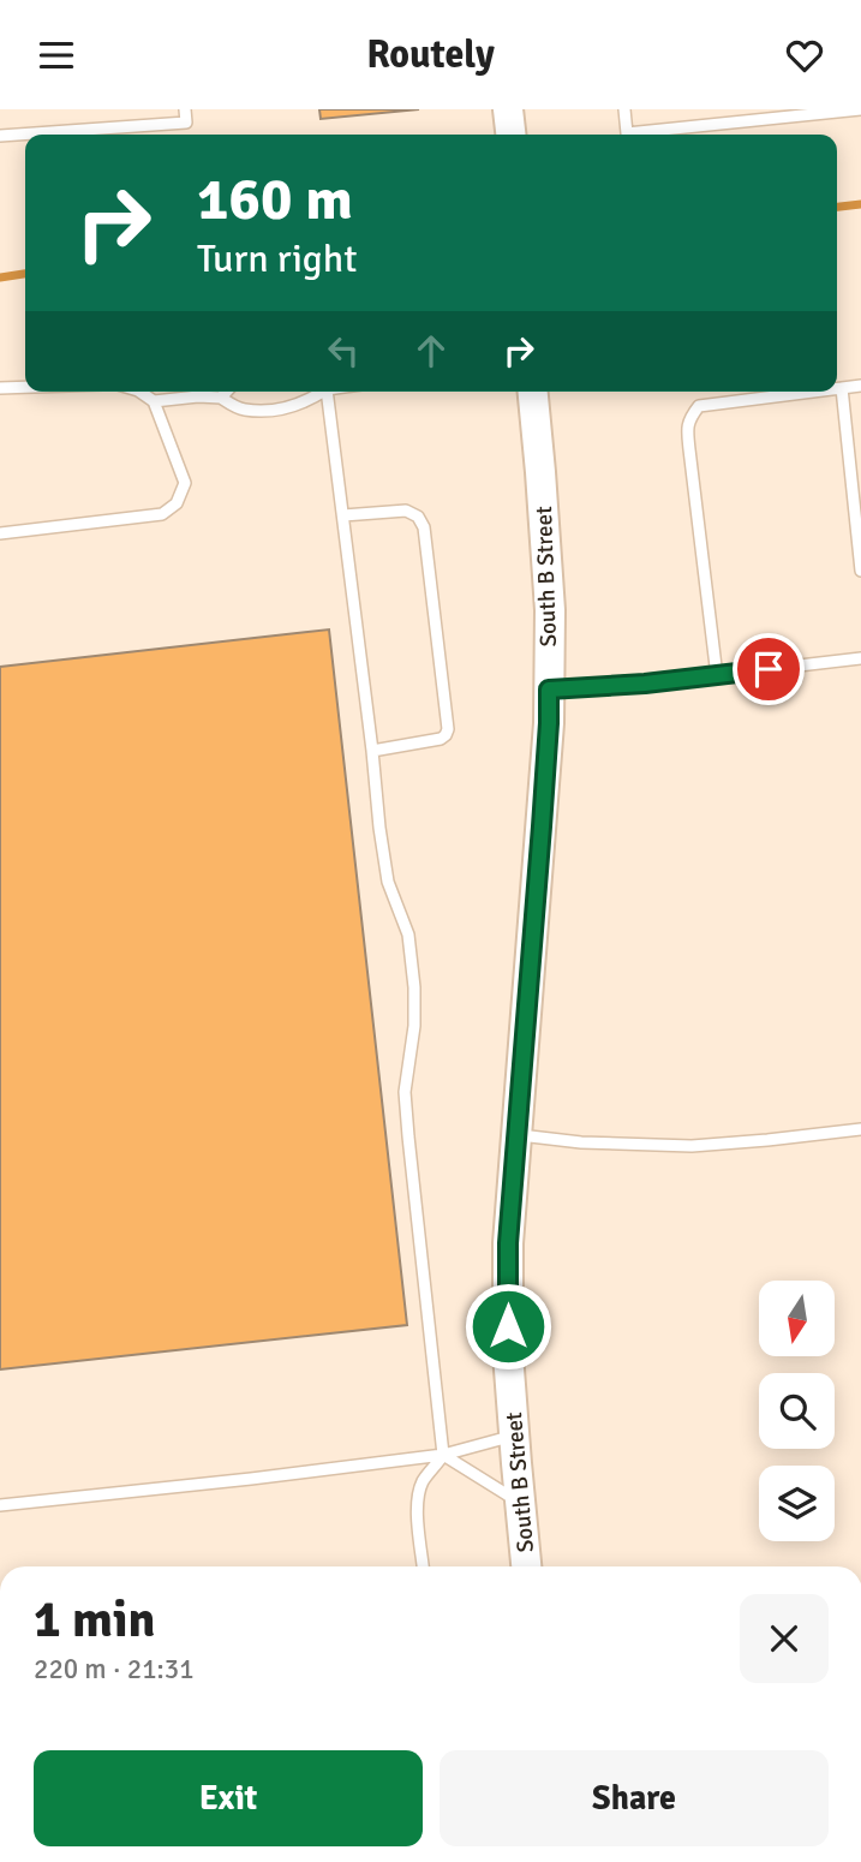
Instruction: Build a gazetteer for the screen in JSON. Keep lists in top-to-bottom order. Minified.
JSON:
{"streets":{"street":["South B Street"]},"north":"bottom","page":{"header":"Routely","turn":["160 m","Turn right"],"heading":["1 min","220 m · 21:31"],"buttons":["Exit","Share"]}}
